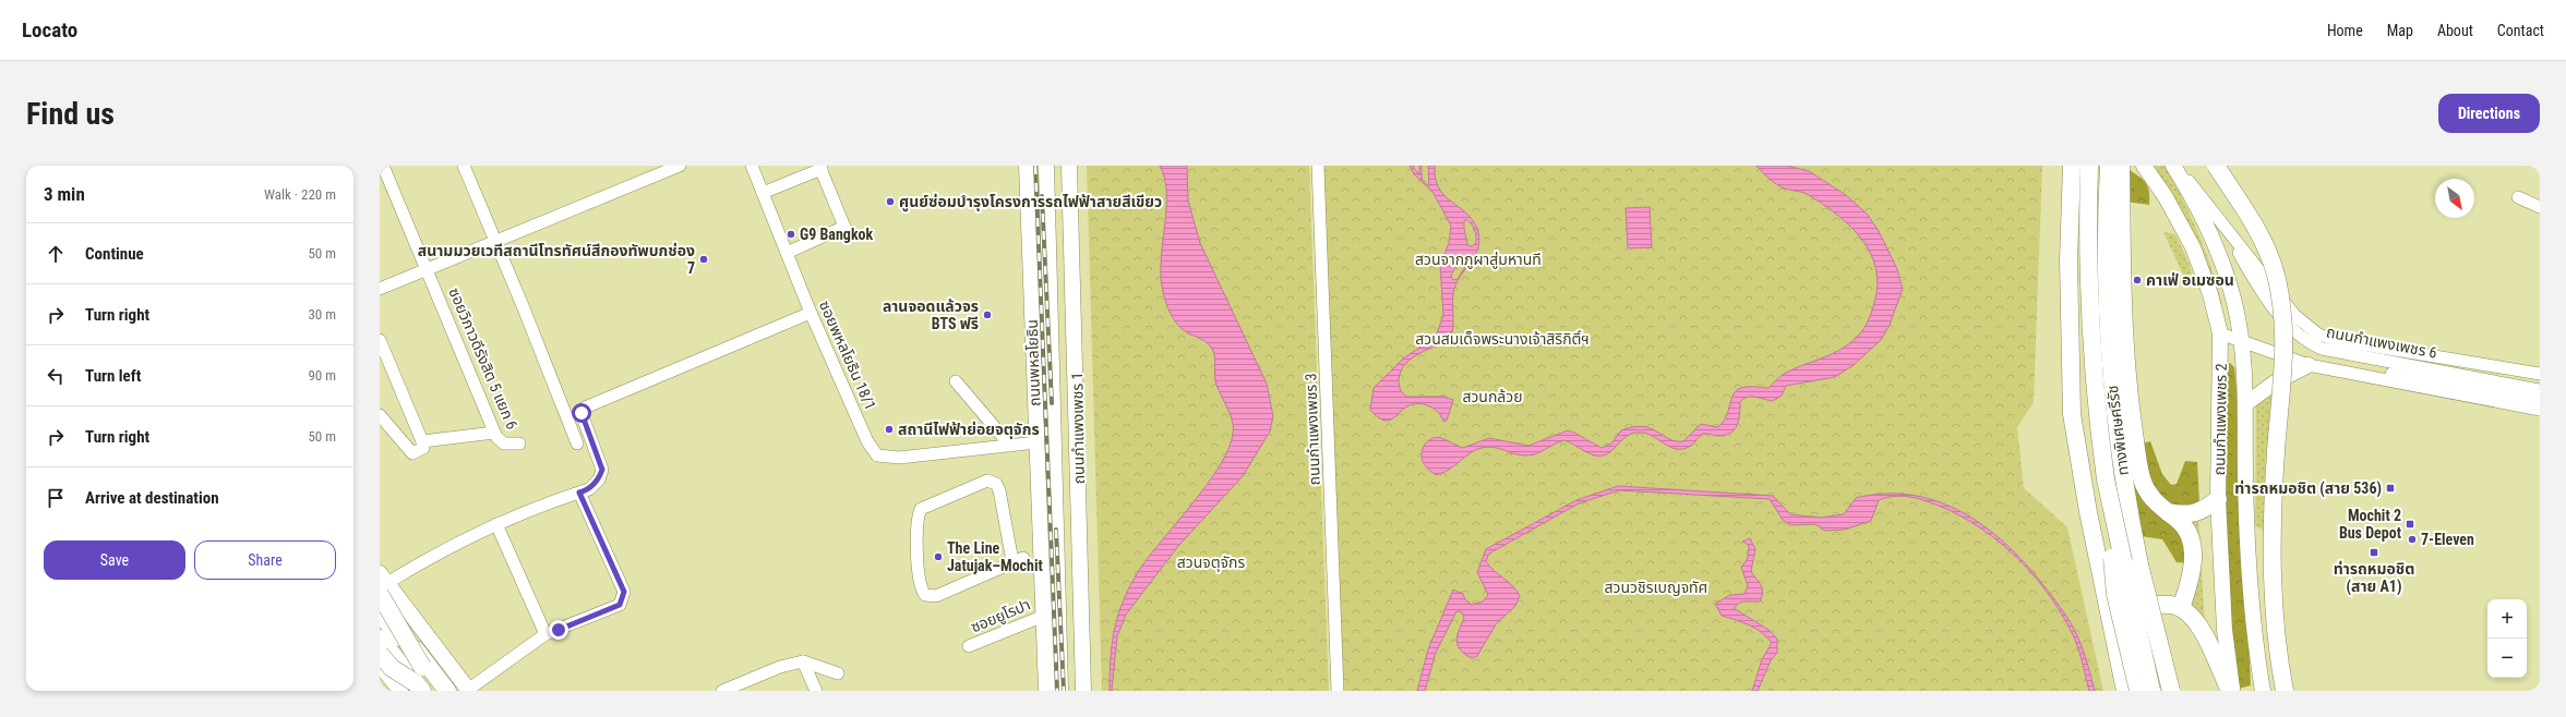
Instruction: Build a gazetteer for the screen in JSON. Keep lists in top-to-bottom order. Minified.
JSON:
{"streets":{"highway":["ทางพิเศษศรีรัช"],"main road":["ถนนพหลโยธิน","ถนนกำแพงเพชร 2","ถนนกำแพงเพชร 1"],"street":["ถนนกำแพงเพชร 6","ซอยพหลโยธิน 18/1","ซอยวิภาวดีรังสิต 5 แยก 6","ถนนกำแพงเพชร 3","ซอยยูโรปา"]},"crossings":[["ซอยพหลโยธิน 18/1","ถนนพหลโยธิน"],["ถนนพหลโยธิน","ซอยยูโรปา"]],"parks":["สวนจากภูผาสู่มหานที","สวนสมเด็จพระนางเจ้าสิริกิติ์ฯ","สวนกล้วย","สวนจตุจักร","สวนวชิรเบญจทัศ"],"places":{"other":["ศูนย์ซ่อมบำรุงโครงการรถไฟฟ้าสายสีเขียว","G9 Bangkok","สนามมวยเวทีสถานีโทรทัศน์สีกองทัพบกช่อง 7","คาเฟ่ อเมซอน","ลานจอดแล้วจร BTS ฟรี","สถานีไฟฟ้าย่อยจตุจักร","7-Eleven","The Line Jatujak–Mochit"],"transit":["ท่ารถหมอชิต (สาย 536)","Mochit 2 Bus Depot","ท่ารถหมอชิต (สาย A1)"]},"north":"bottom right","page":{"header":"Locato","nav":["Home","Map","About","Contact"],"buttons":["Directions",["Save","Share"]],"title":"Find us","heading":["3 min","Walk · 220 m"],"list":[["Continue","50 m"],["Turn right","30 m"],["Turn left","90 m"],["Turn right","50 m"],"Arrive at destination"],"map_buttons":["+","−"]}}
